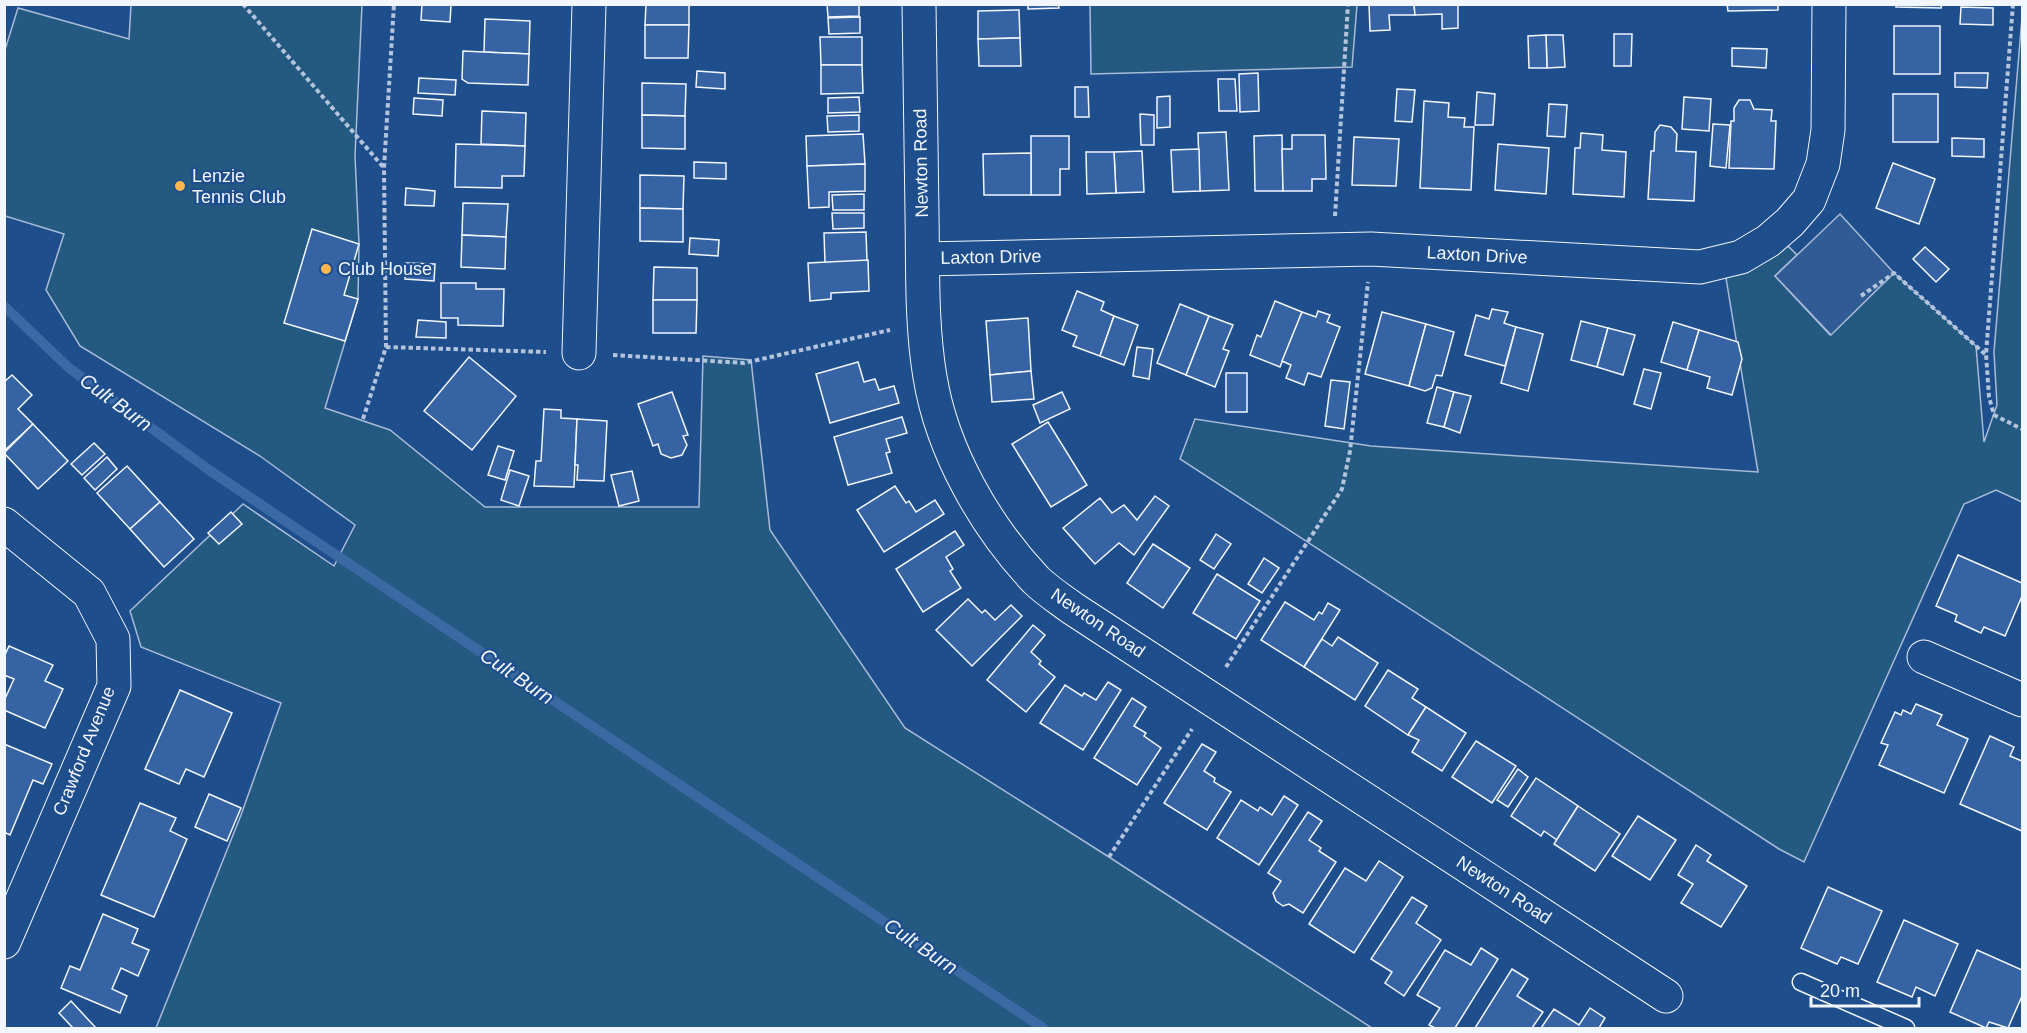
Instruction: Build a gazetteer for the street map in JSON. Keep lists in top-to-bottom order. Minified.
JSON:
{"streets":{"street":["Newton Road","Laxton Drive","Crawford Avenue"]},"crossings":[["Newton Road","Laxton Drive"]],"water":["Cult Burn"],"places":["Lenzie Tennis Club","Club House"],"scale_bar":"20 m"}
